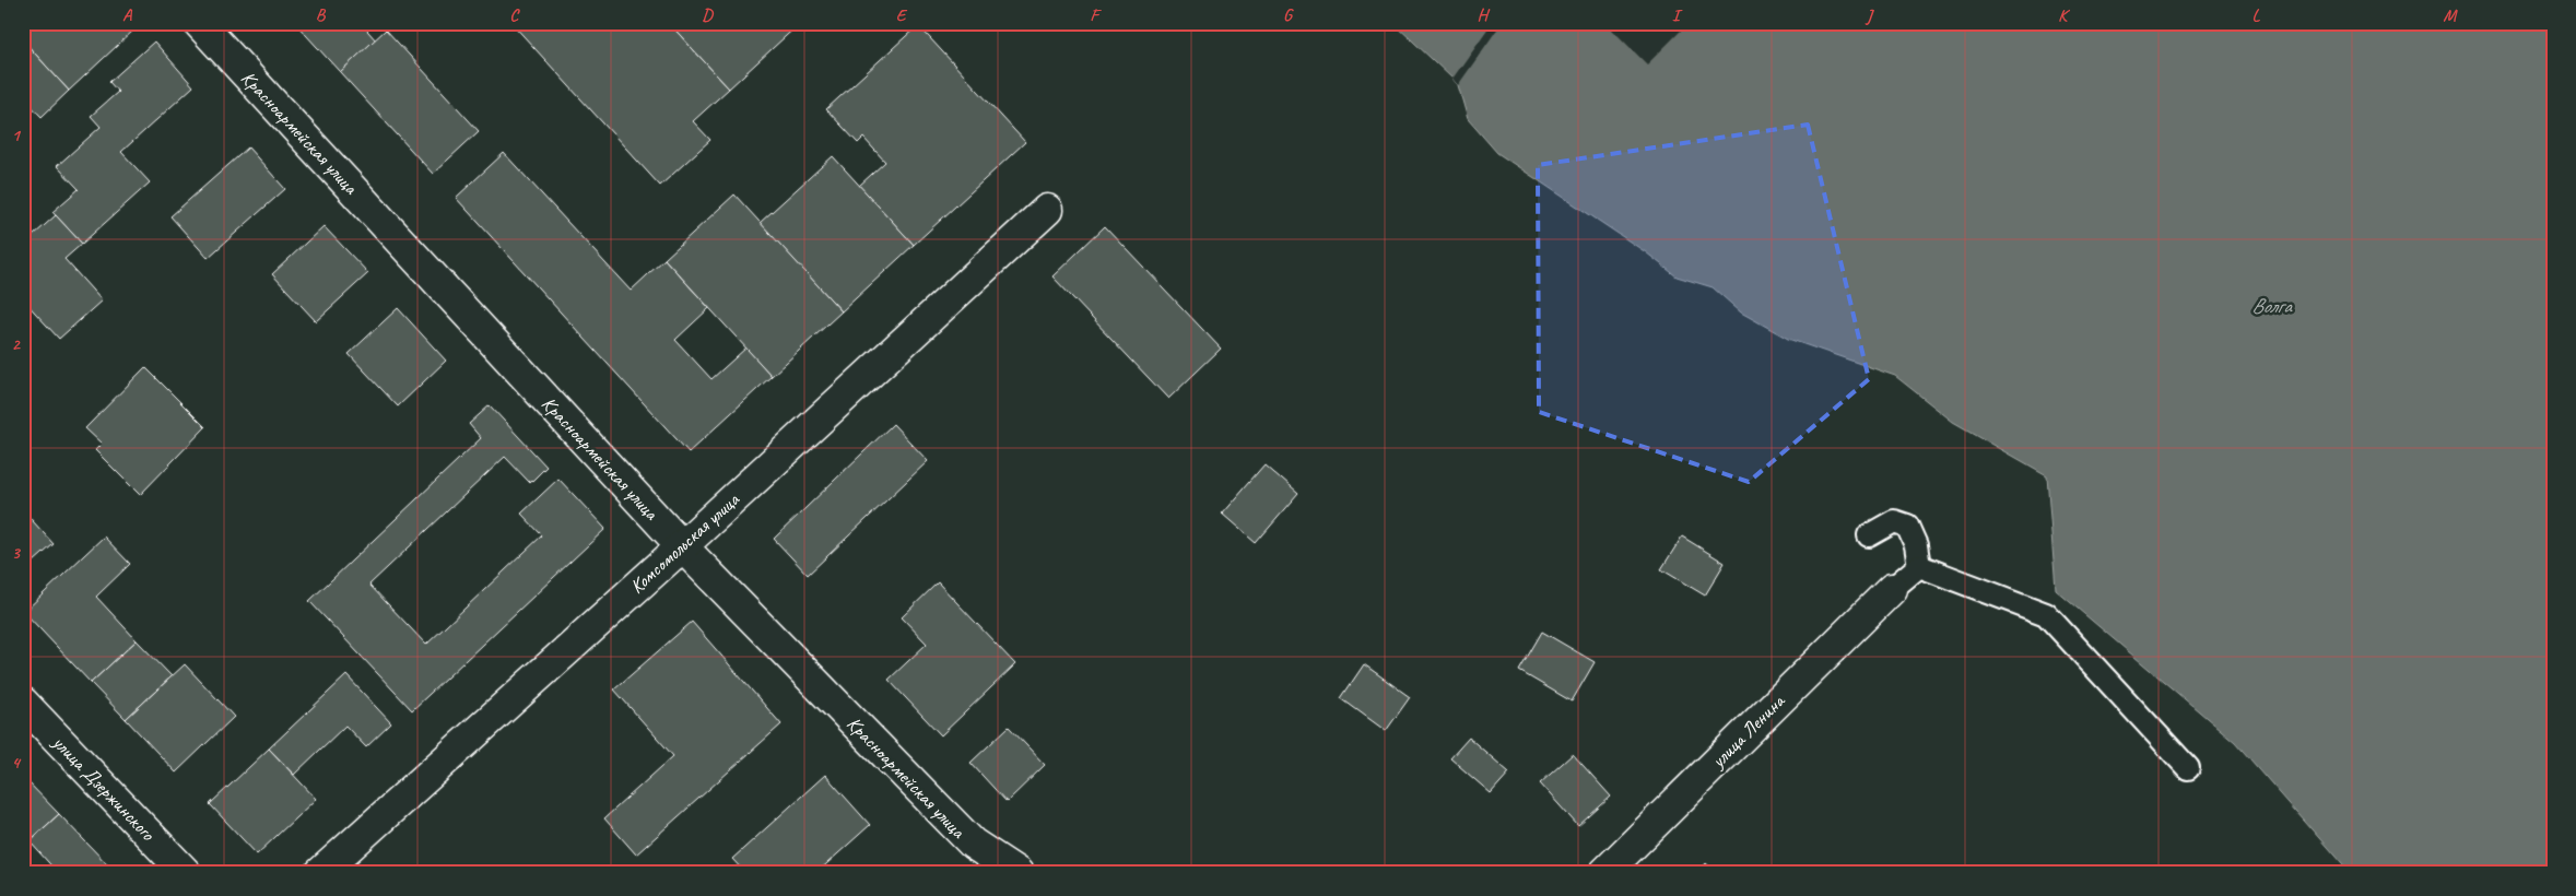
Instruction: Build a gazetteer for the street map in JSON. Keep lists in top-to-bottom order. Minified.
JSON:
{"streets":{"street":["Красноармейская улица","Комсомольская улица","улица Ленина","улица Дзержинского"]},"crossings":[["Красноармейская улица","Комсомольская улица"]],"water":["Волга"],"grid":{"columns":["A","B","C","D","E","F","G","H","I","J","K","L","M"],"rows":["1","2","3","4"]}}
